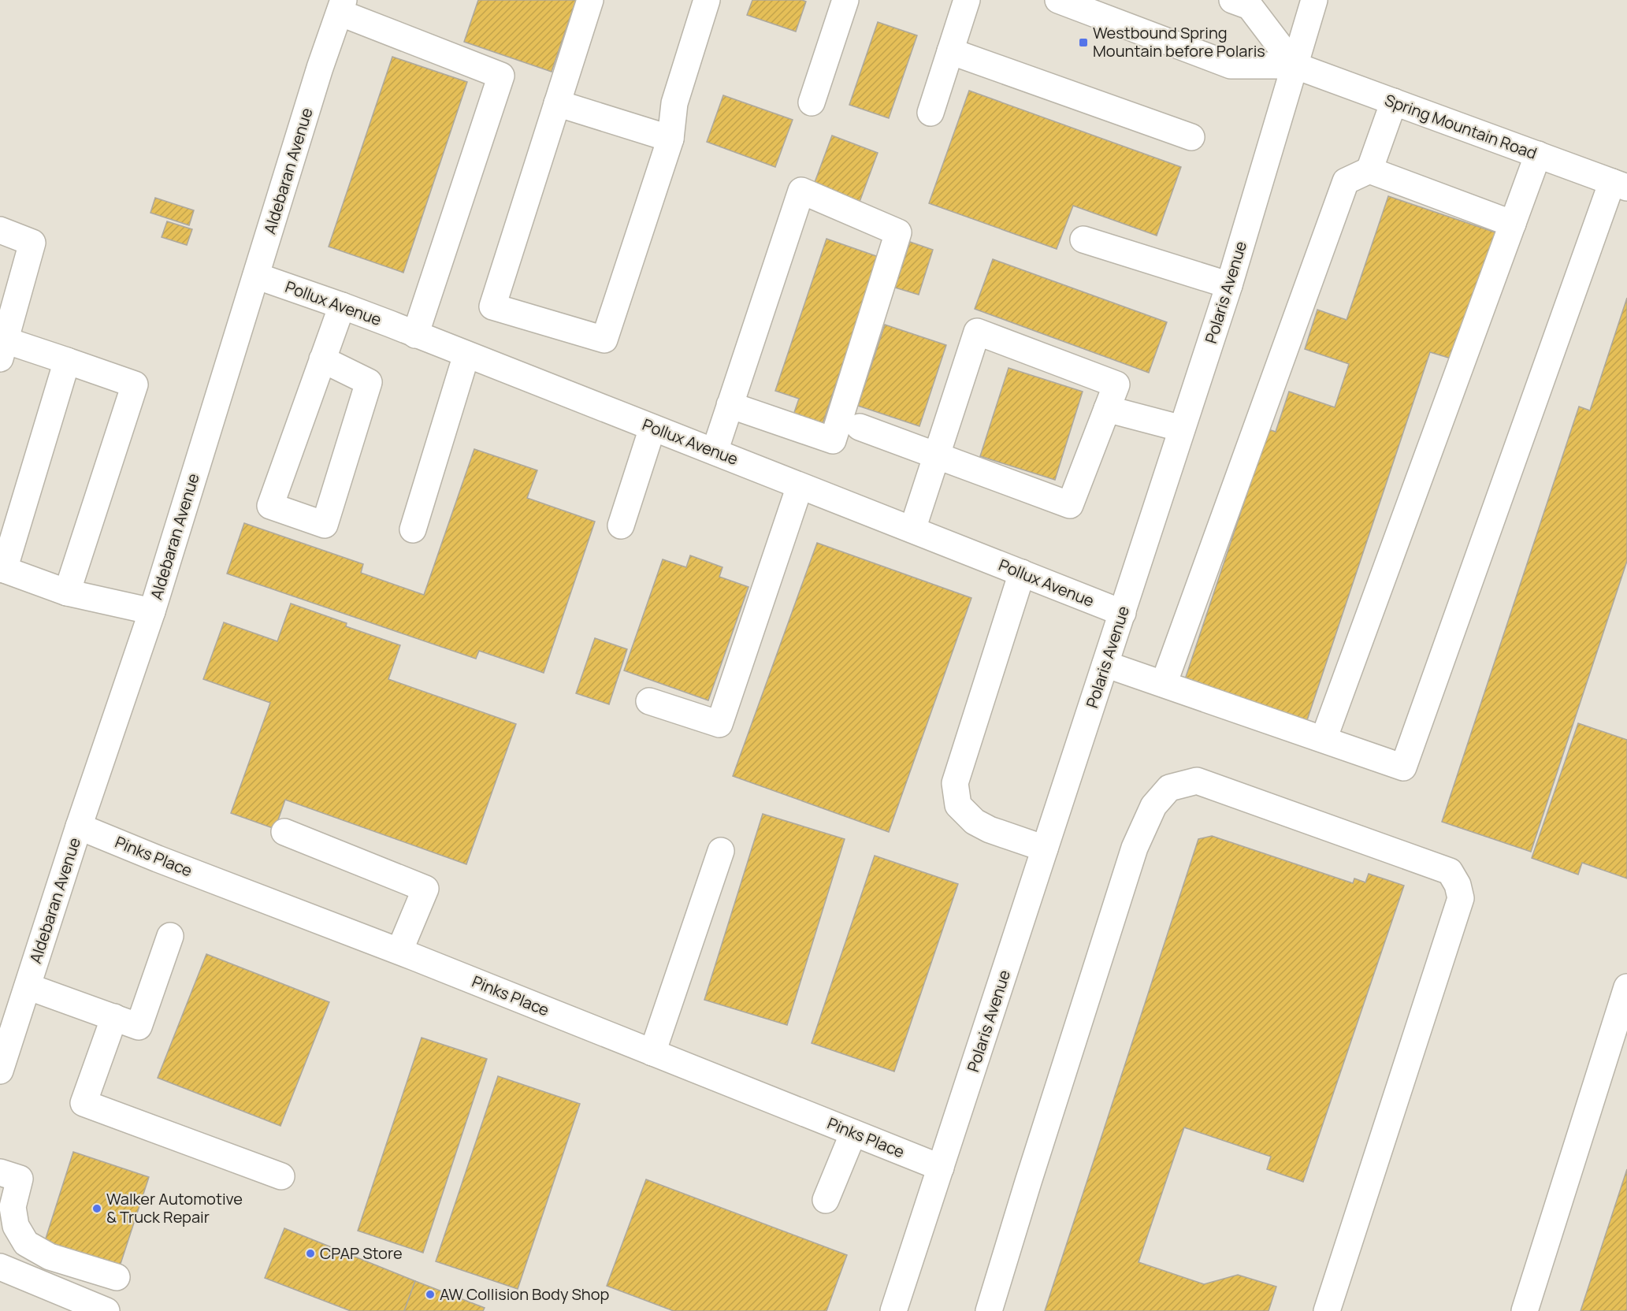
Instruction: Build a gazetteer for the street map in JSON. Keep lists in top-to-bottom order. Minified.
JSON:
{"streets":{"street":["Spring Mountain Road","Aldebaran Avenue","Polaris Avenue","Pollux Avenue","Pinks Place"]},"crossings":[["Spring Mountain Road","Polaris Avenue"],["Aldebaran Avenue","Pollux Avenue"],["Aldebaran Avenue","Pinks Place"],["Polaris Avenue","Pollux Avenue"],["Polaris Avenue","Pinks Place"]],"places":{"transit":["Westbound Spring Mountain before Polaris"],"other":["Walker Automotive & Truck Repair","CPAP Store","AW Collision Body Shop"]}}
